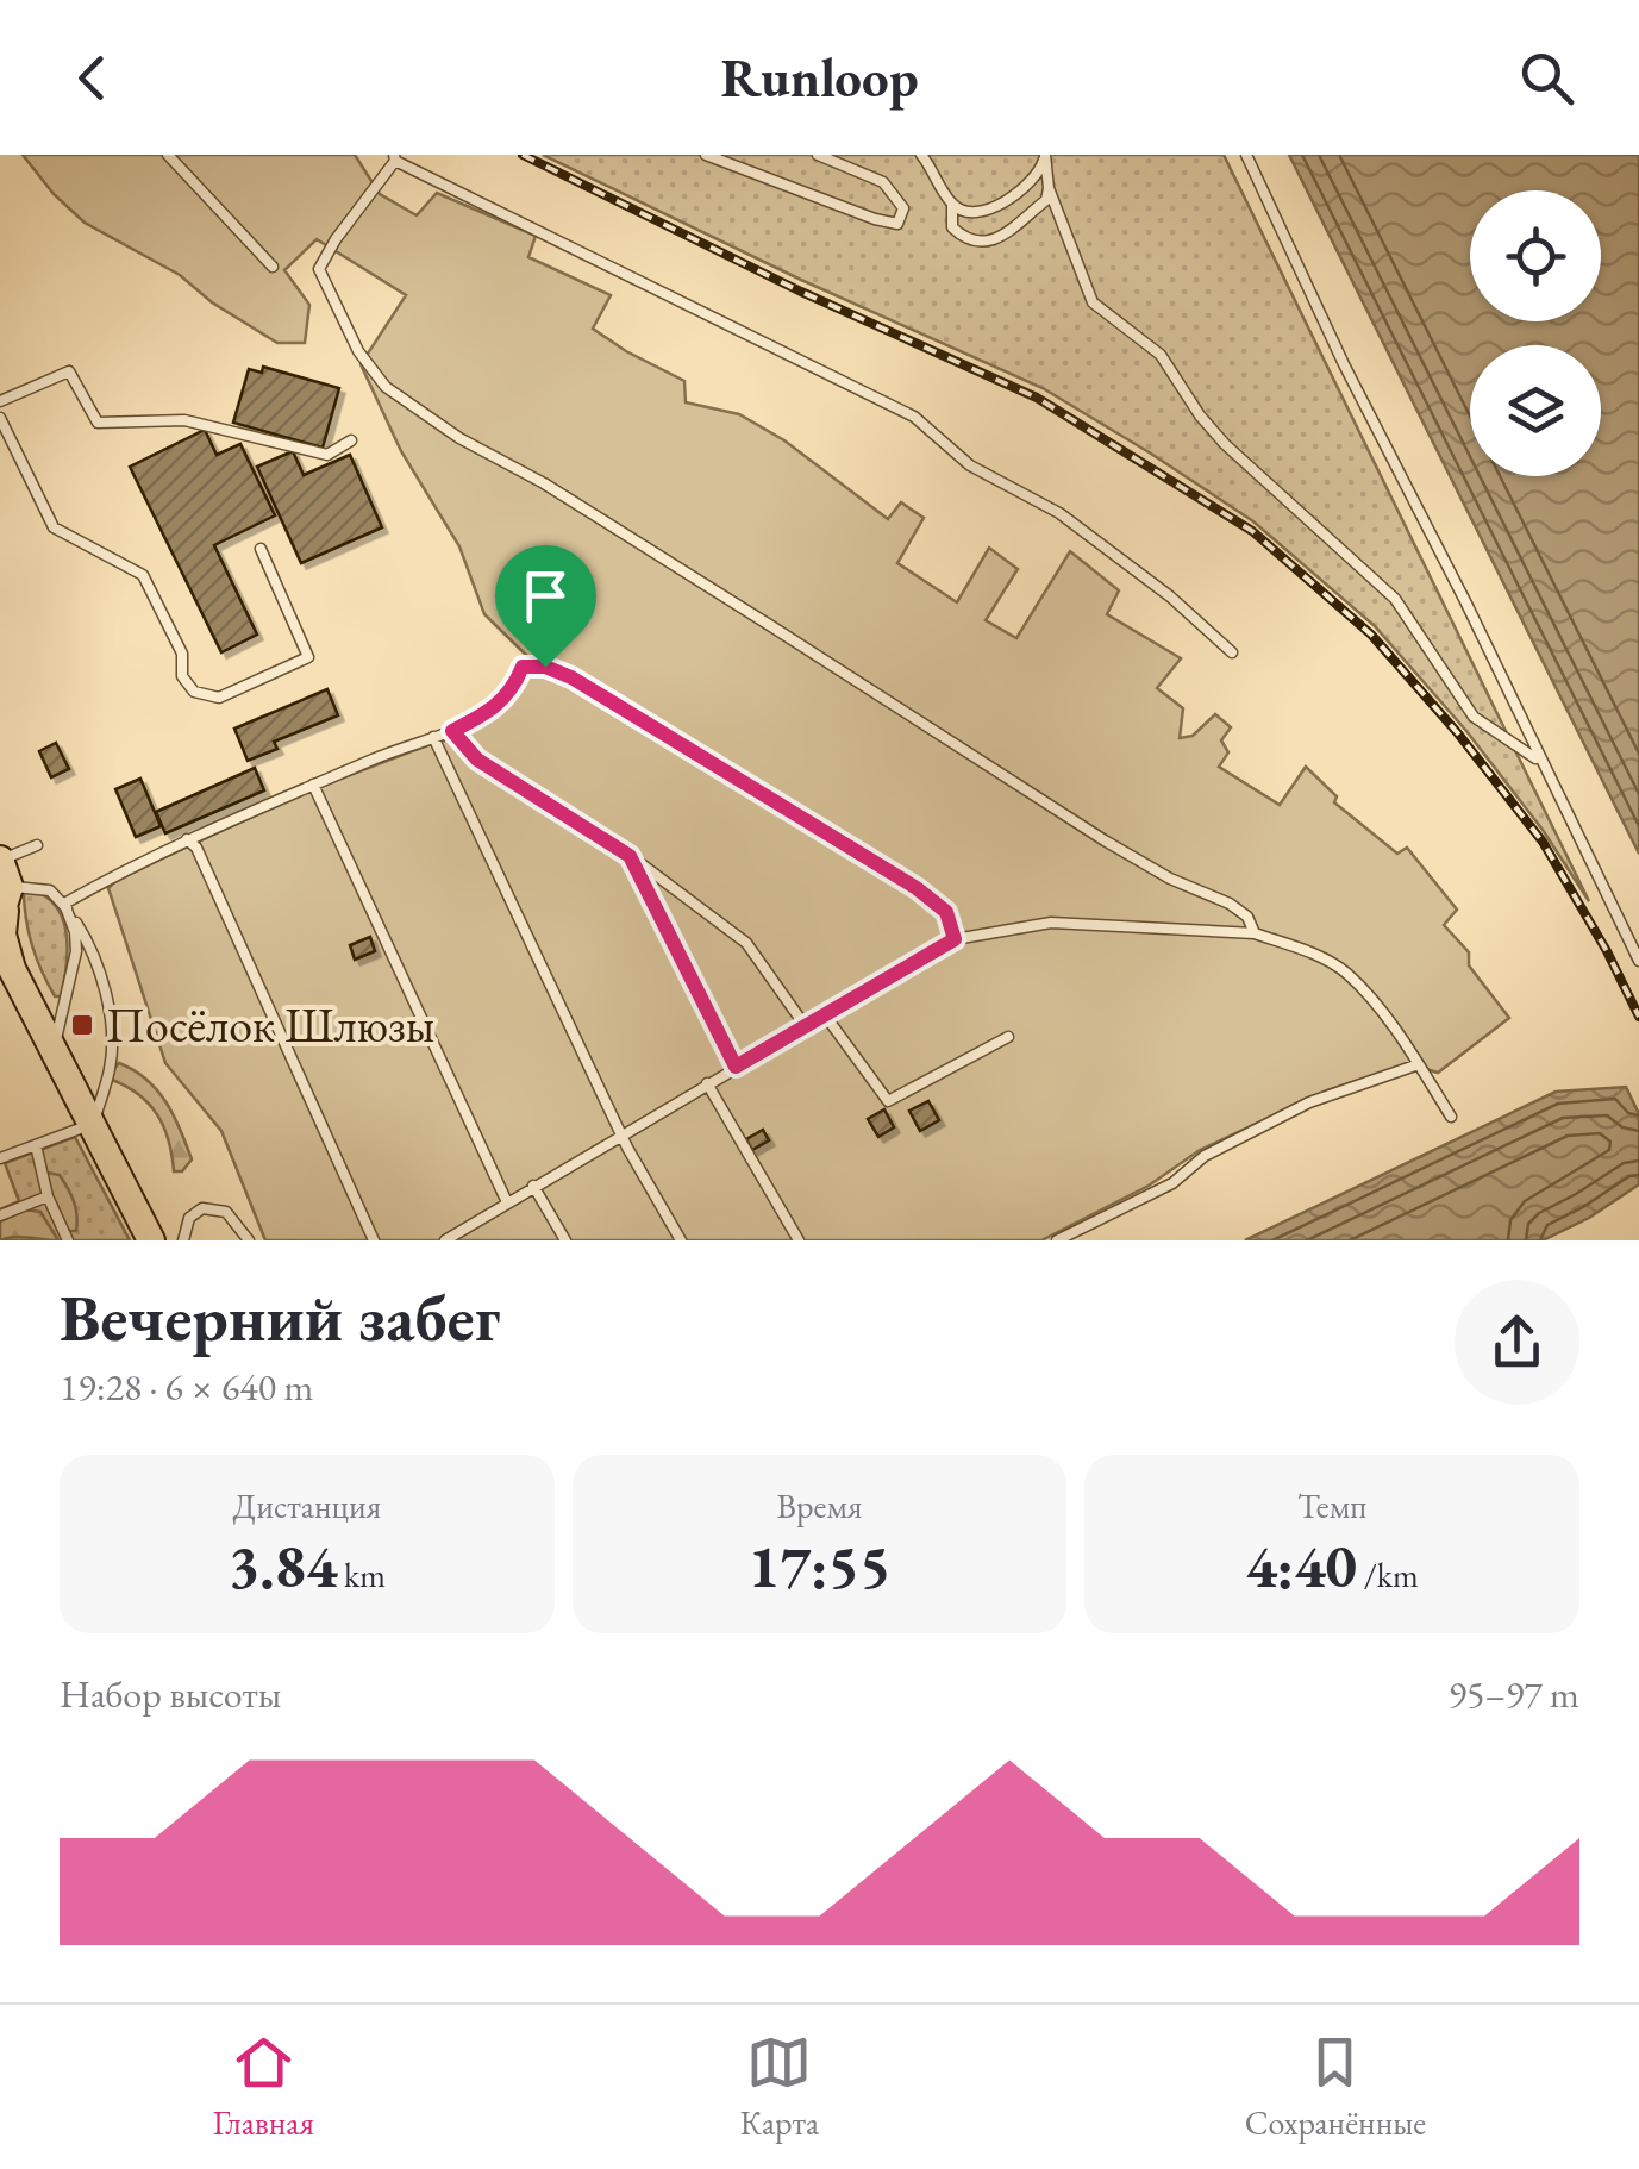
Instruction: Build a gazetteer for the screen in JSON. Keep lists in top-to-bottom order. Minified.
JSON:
{"places":{"transit":["Посёлок Шлюзы"]},"page":{"header":"Runloop","heading":["Вечерний забег","19:28 · 6 × 640 m"],"stats":[["Дистанция","3.84 km"],["Время","17:55"],["Темп","4:40 /km"]],"chart":["Набор высоты","95–97 m"],"tabs":["Главная","Карта","Сохранённые"]}}
